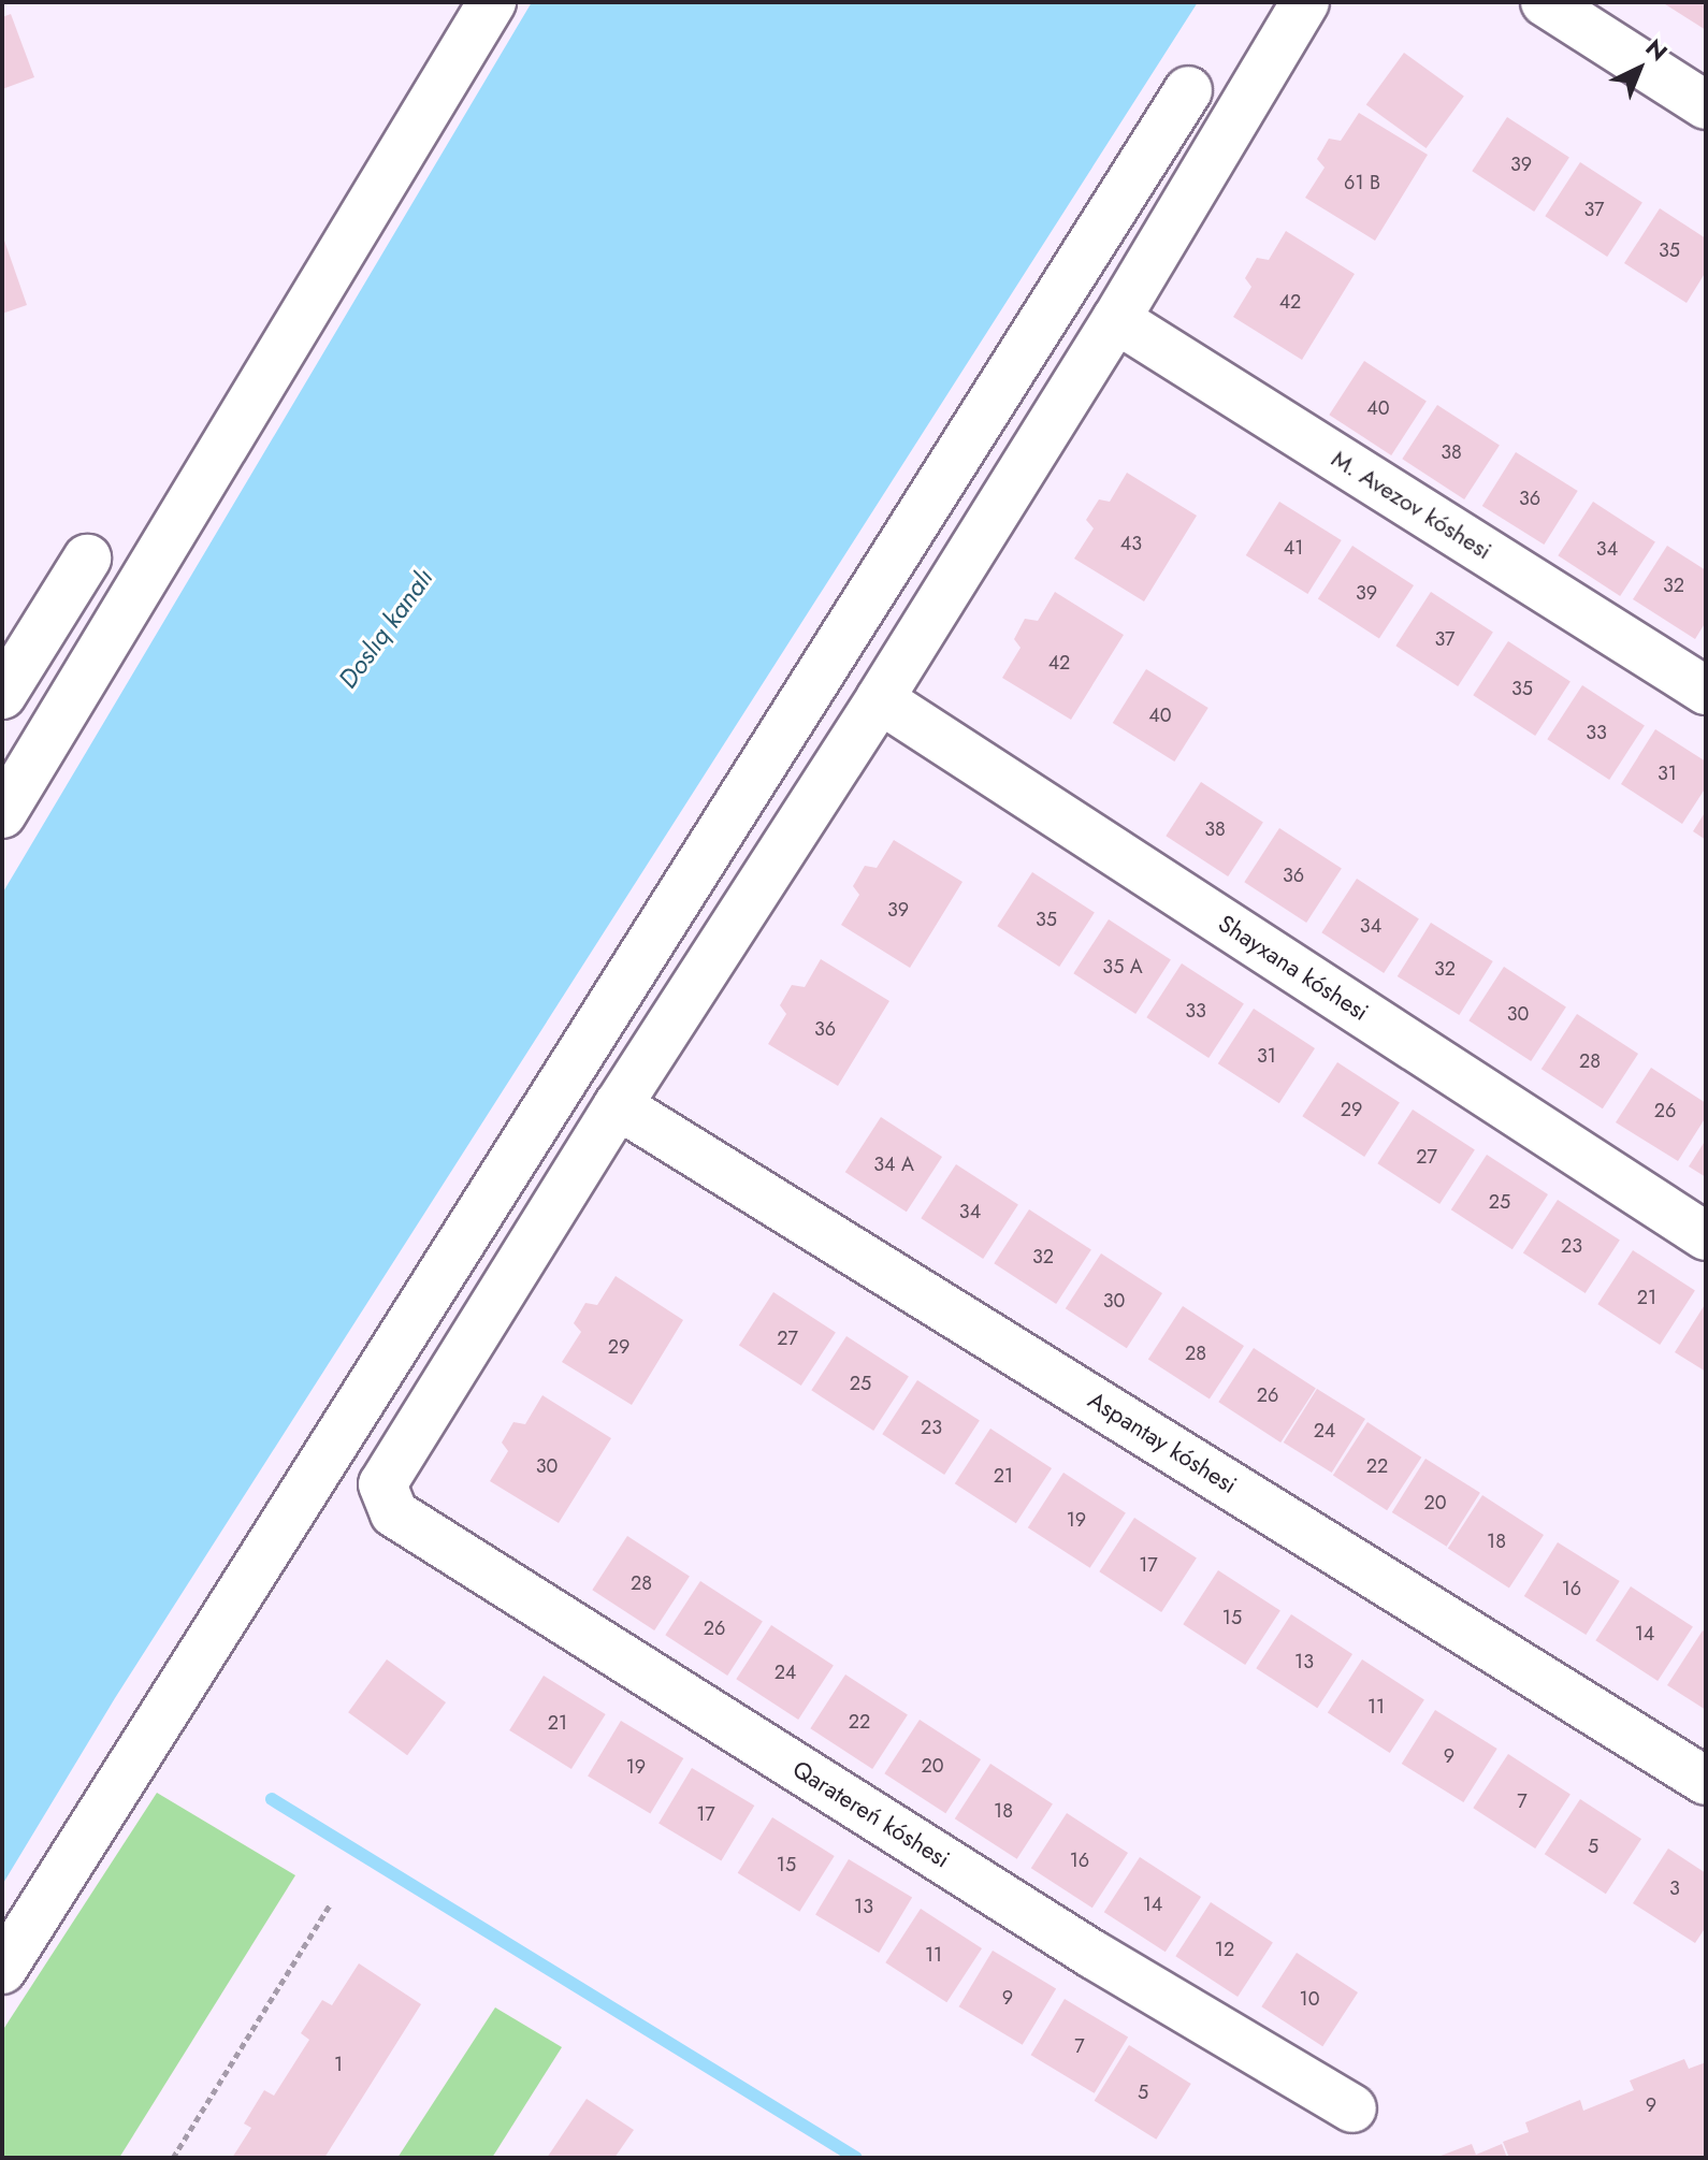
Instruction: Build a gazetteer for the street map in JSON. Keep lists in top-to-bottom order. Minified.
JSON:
{"streets":{"street":["M. Avezov kóshesi","Shayxana kóshesi","Aspantay kóshesi","Qaratereń kóshesi"]},"crossings":[["Aspantay kóshesi","Qaratereń kóshesi"]],"water":["Doslıq kanalı"],"house_numbers":["39","61 В","37","35","42","40","38","36","43","41","34","32","39","37","42","35","40","33","31","38","36","39","35","34","35 А","32","33","30","36","31","28","29","26","27","34 А","25","34","23","32","21","30","27","29","28","25","26","23","24","30","22","21","20","19","18","17","28","16","15","26","14","13","24","11","22","21","9","20","19","7","18","17","5","16","15","3","14","13","12","11","9","10","7","1","5","9"],"north":"top right"}
